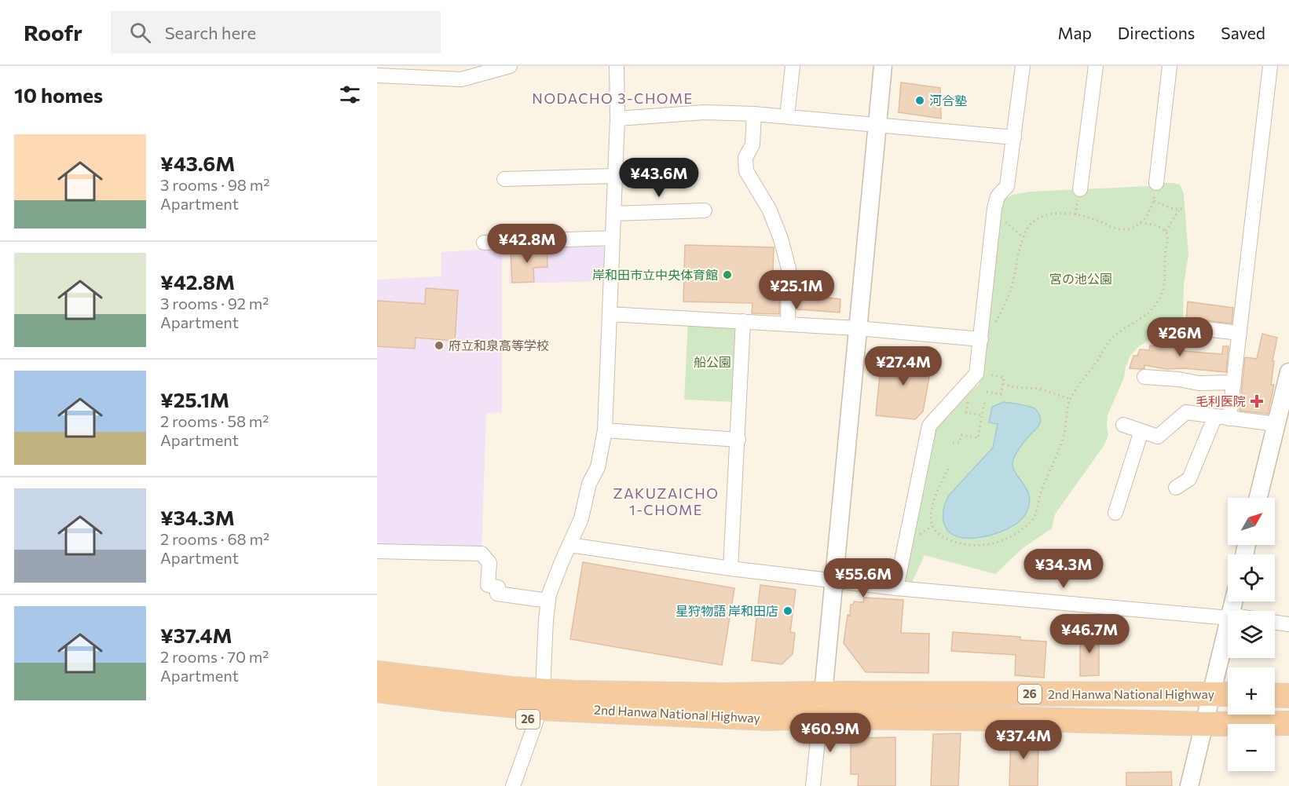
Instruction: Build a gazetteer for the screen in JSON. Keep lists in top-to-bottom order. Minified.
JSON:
{"streets":{"highway":["26","2nd Hanwa National Highway"]},"crossings":[["26","2nd Hanwa National Highway"]],"districts":["NODACHO 3-CHOME","ZAKUZAICHO 1-CHOME"],"parks":["宮の池公園","船公園"],"places":{"other":["河合塾","岸和田市立中央体育館","府立和泉高等学校","星狩物語 岸和田店"],"health":["毛利医院"]},"north":"top right","page":{"header":"Roofr","search":"Search here","nav":["Map","Directions","Saved"],"heading":"10 homes","list":[{"name":"¥43.6M","note":"3 rooms · 98 m² · Apartment"},{"name":"¥42.8M","note":"3 rooms · 92 m² · Apartment"},{"name":"¥25.1M","note":"2 rooms · 58 m² · Apartment"},{"name":"¥34.3M","note":"2 rooms · 68 m² · Apartment"},{"name":"¥37.4M","note":"2 rooms · 70 m² · Apartment"}],"price":["¥43.6M","¥42.8M","¥25.1M","¥26M","¥27.4M","¥34.3M","¥55.6M","¥46.7M","¥60.9M","¥37.4M"],"map_buttons":["+","−"]}}
